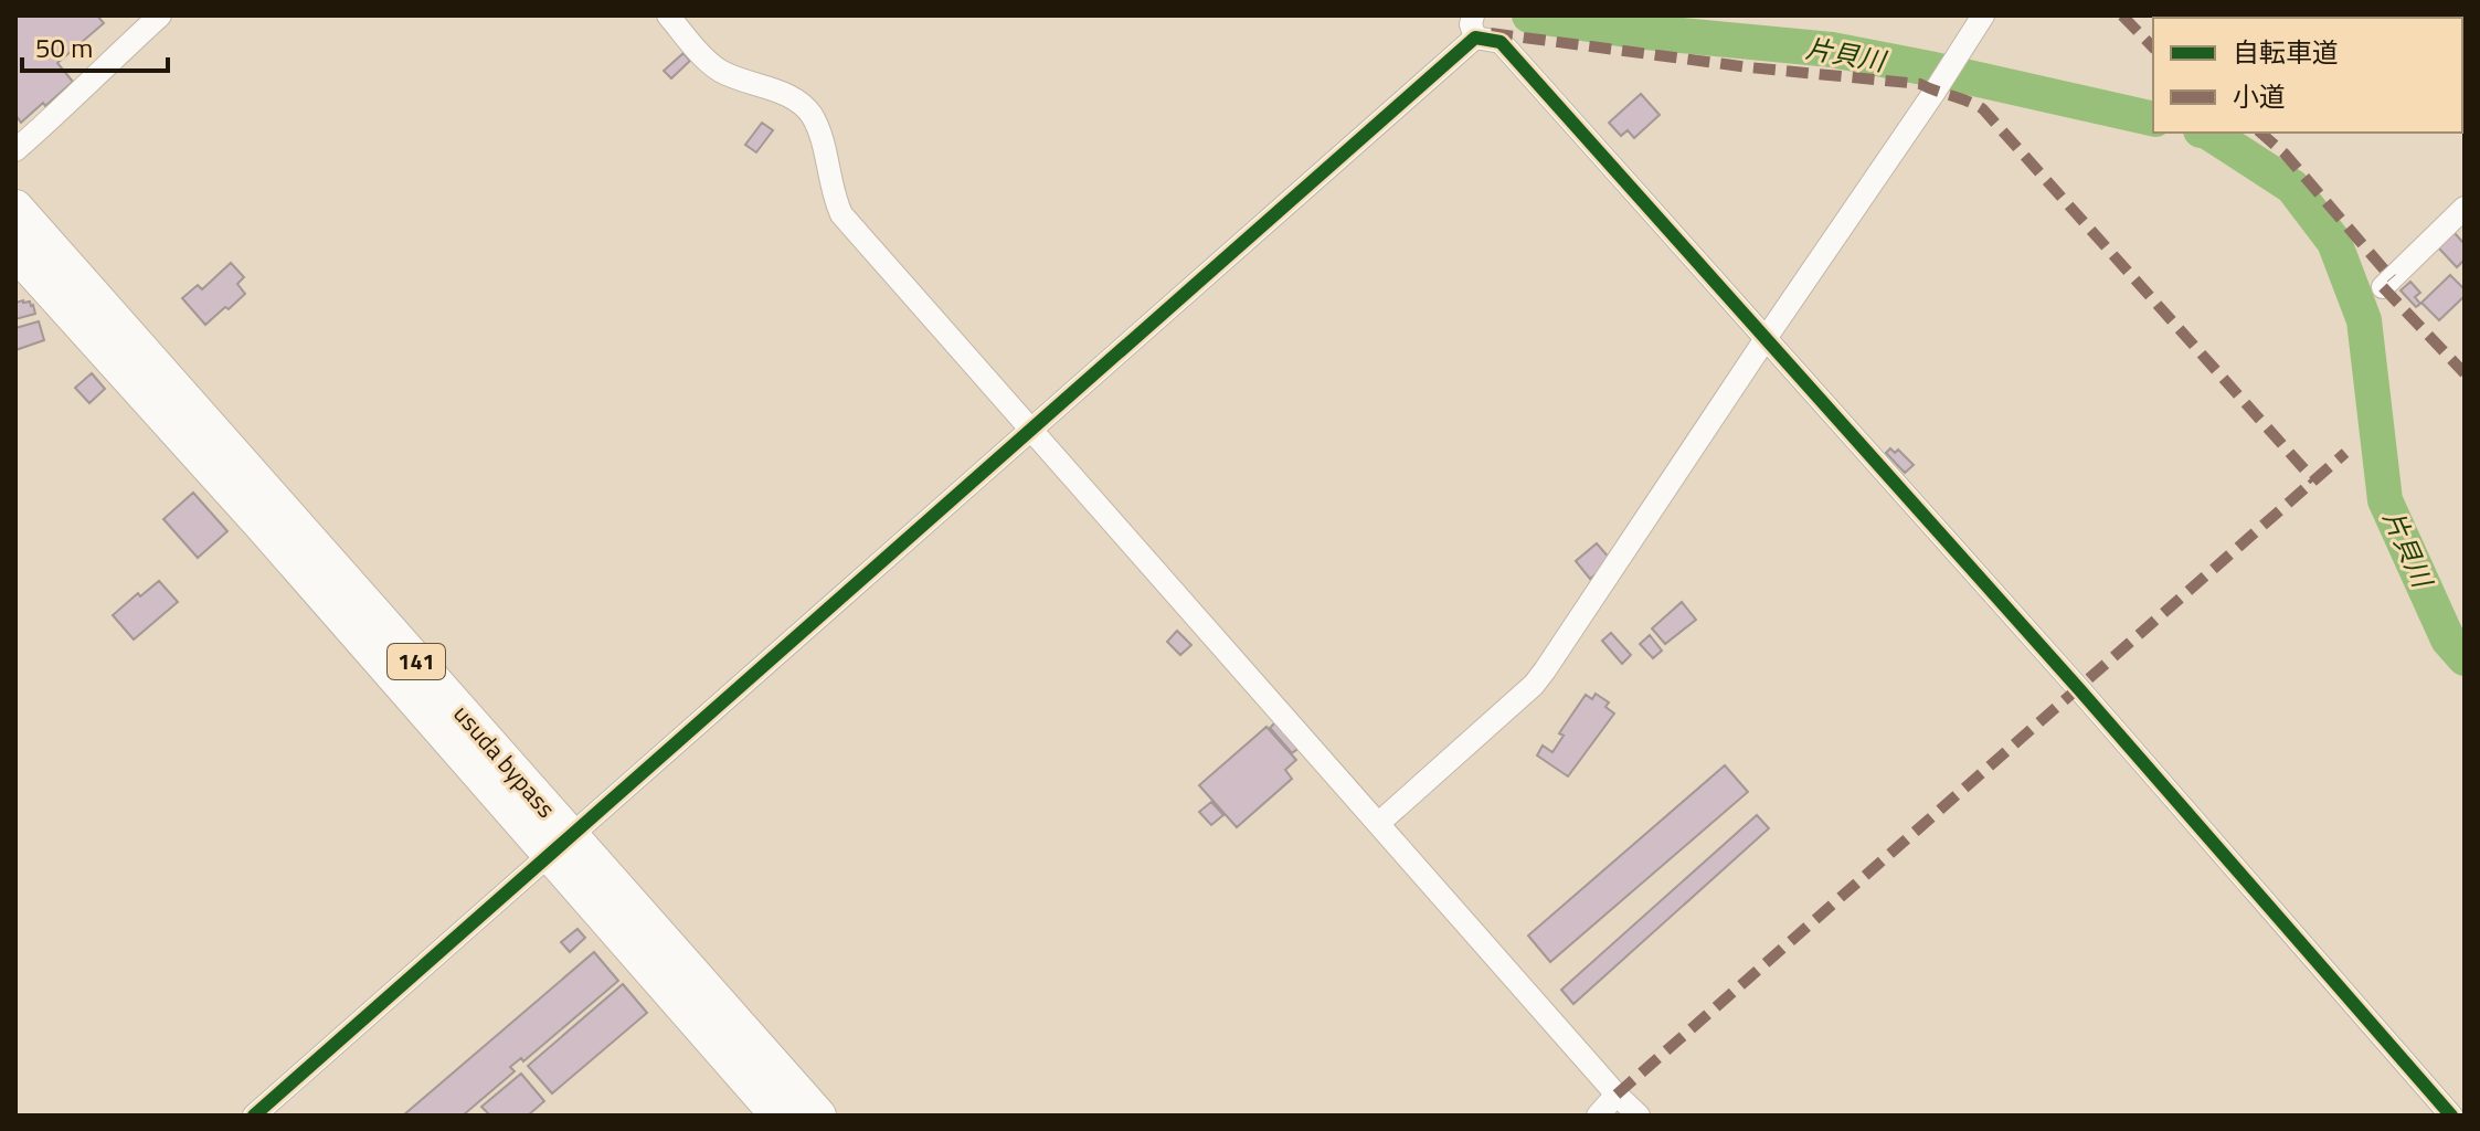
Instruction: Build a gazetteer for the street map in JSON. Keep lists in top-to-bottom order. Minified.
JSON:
{"streets":{"highway":["141","usuda bypass"]},"water":["片貝川"],"legend":["自転車道","小道"],"scale_bar":"50 m"}
